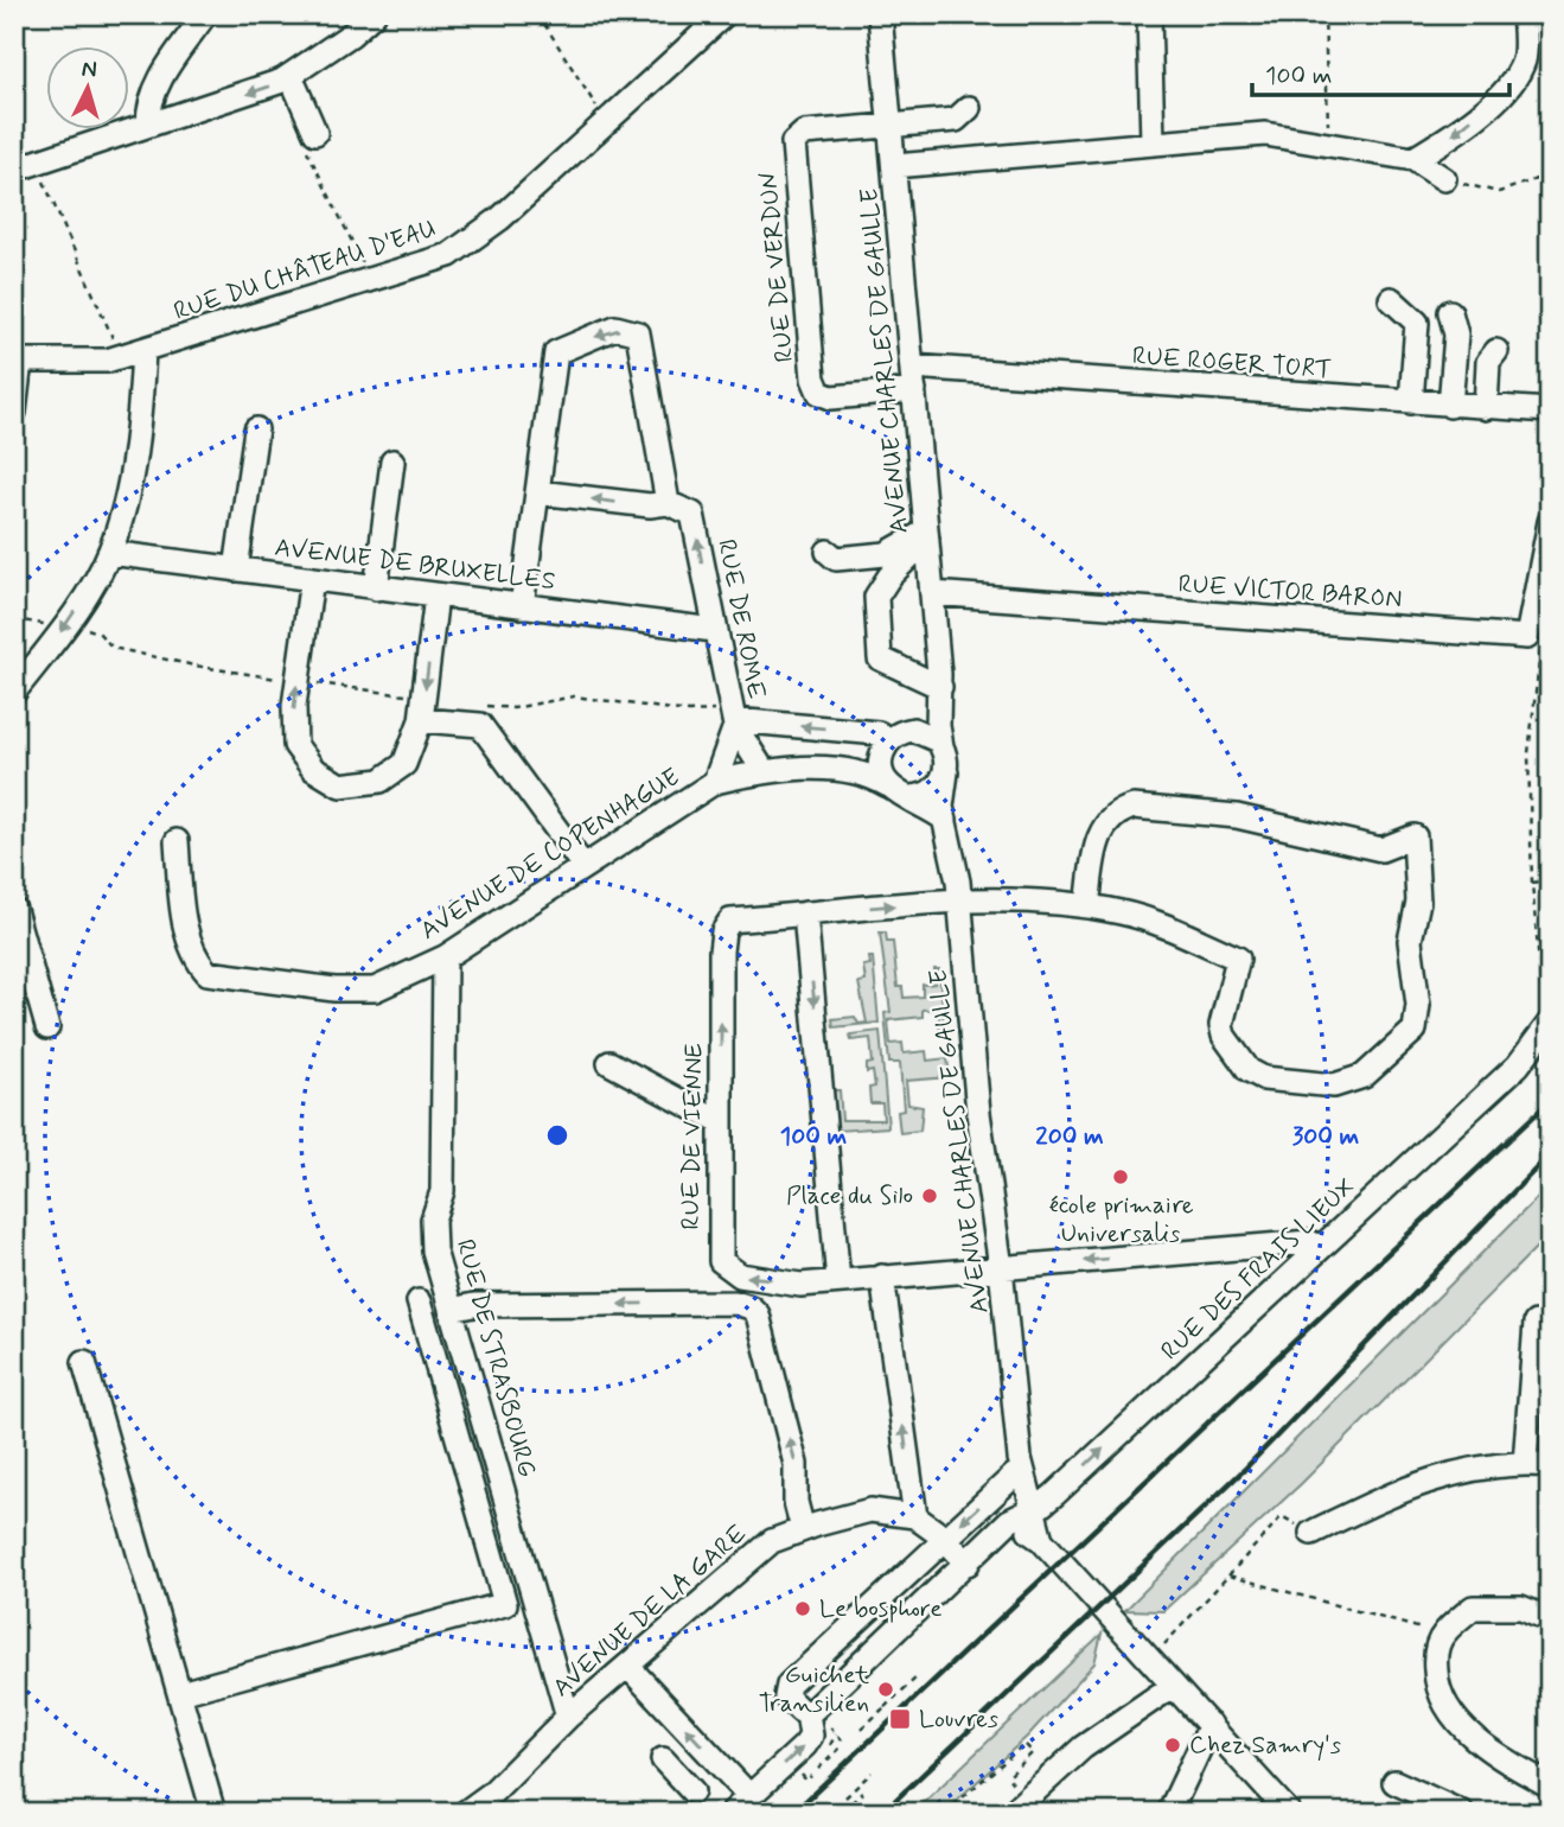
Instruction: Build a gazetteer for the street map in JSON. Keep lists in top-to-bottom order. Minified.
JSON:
{"streets":{"street":["RUE DE VERDUN","RUE DU CHÂTEAU D'EAU","AVENUE CHARLES DE GAULLE","RUE ROGER TORT","AVENUE DE BRUXELLES","RUE VICTOR BARON","RUE DE ROME","AVENUE DE COPENHAGUE","RUE DE VIENNE","RUE DES FRAIS LIEUX","RUE DE STRASBOURG","AVENUE DE LA GARE"]},"crossings":[["RUE DE VERDUN","AVENUE CHARLES DE GAULLE"],["AVENUE CHARLES DE GAULLE","RUE ROGER TORT"],["AVENUE CHARLES DE GAULLE","RUE VICTOR BARON"],["AVENUE CHARLES DE GAULLE","RUE DE VIENNE"],["AVENUE CHARLES DE GAULLE","RUE DES FRAIS LIEUX"],["AVENUE DE BRUXELLES","RUE DE ROME"],["AVENUE DE COPENHAGUE","RUE DE STRASBOURG"],["RUE DE VIENNE","RUE DES FRAIS LIEUX"],["RUE DE STRASBOURG","AVENUE DE LA GARE"]],"one_way":["RUE DE ROME","RUE DES FRAIS LIEUX"],"places":{"other":["école primaire Universalis","Place du Silo","Le bosphore","Guichet Transilien","Chez Samry's"],"transit":["Louvres"]},"scale_bar":"100 m","north":"top","rings":["100 m","200 m","300 m"]}
